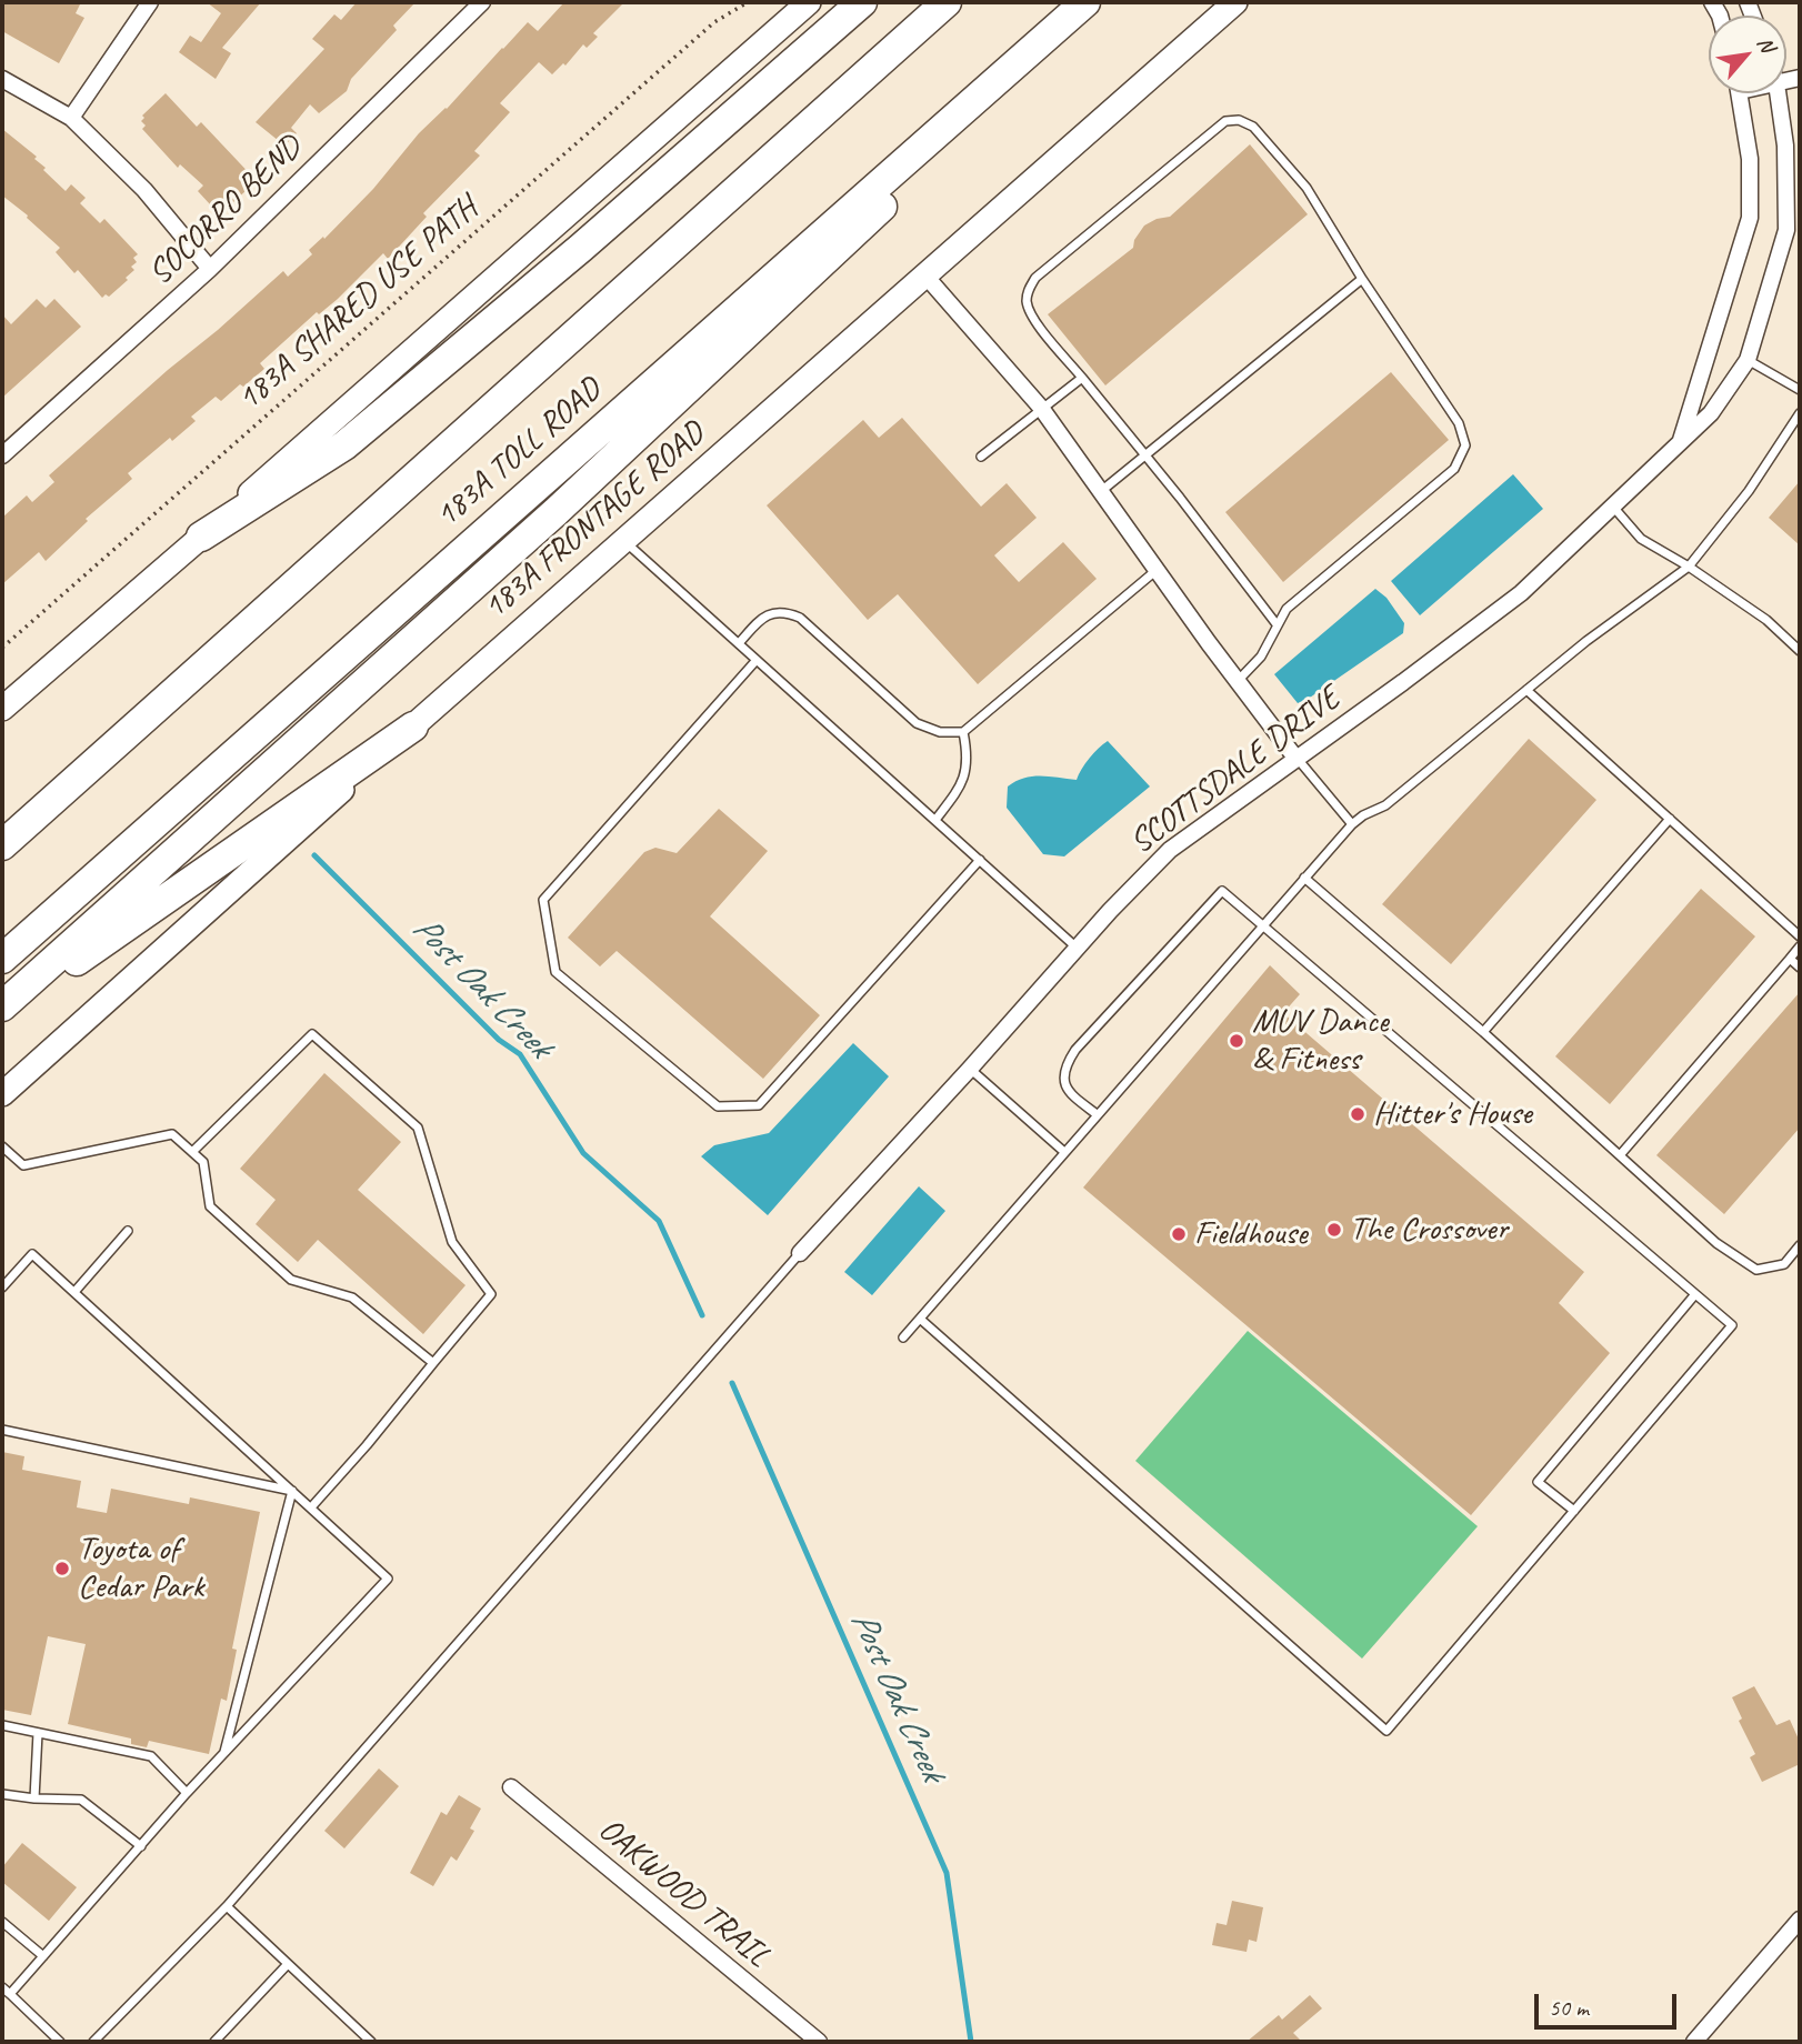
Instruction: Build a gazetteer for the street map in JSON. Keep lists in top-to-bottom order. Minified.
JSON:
{"streets":{"highway":["183A TOLL ROAD"],"main road":["183A FRONTAGE ROAD"],"street":["SOCORRO BEND","SCOTTSDALE DRIVE","OAKWOOD TRAIL"],"path":["183A SHARED USE PATH"]},"water":["Post Oak Creek"],"places":["MUV Dance & Fitness","Hitter's House","The Crossover","Fieldhouse","Toyota of Cedar Park"],"scale_bar":"50 m","north":"top right"}
